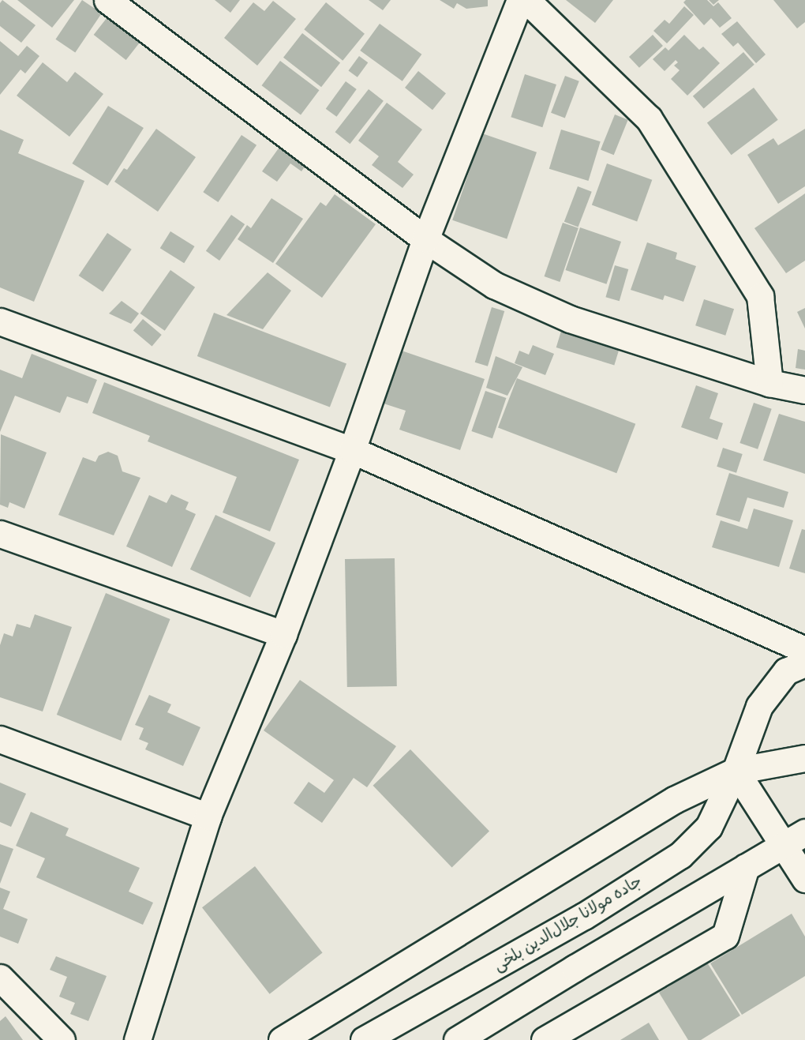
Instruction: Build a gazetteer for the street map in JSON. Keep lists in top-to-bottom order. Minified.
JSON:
{"streets":{"street":["جاده مولانا جلال‌الدین بلخی"]}}
